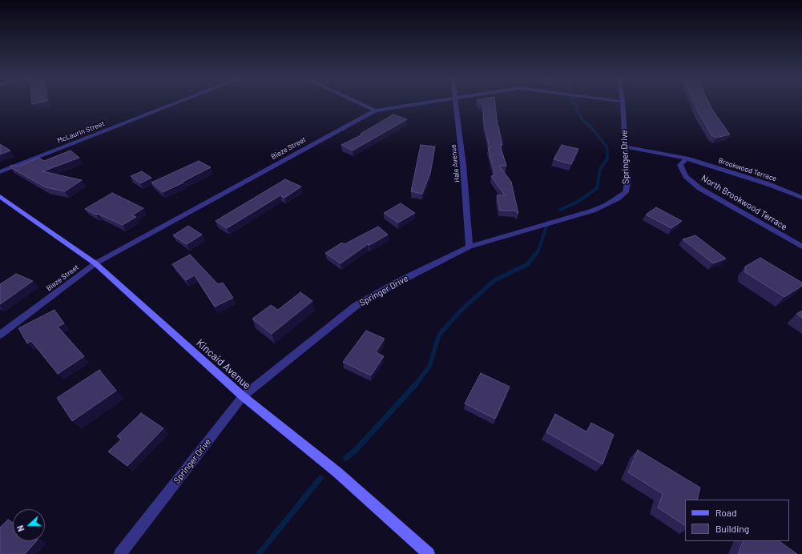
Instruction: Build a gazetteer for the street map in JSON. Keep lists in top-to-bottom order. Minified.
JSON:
{"streets":{"street":["McLaurin Street","Bieze Street","Springer Drive","Hale Avenue","Brookwood Terrace","North Brookwood Terrace","Kincaid Avenue"]},"crossings":[["Bieze Street","Kincaid Avenue"],["Springer Drive","Hale Avenue"],["Springer Drive","Kincaid Avenue"],["Brookwood Terrace","North Brookwood Terrace"]],"legend":["Road","Building"],"north":"left"}
